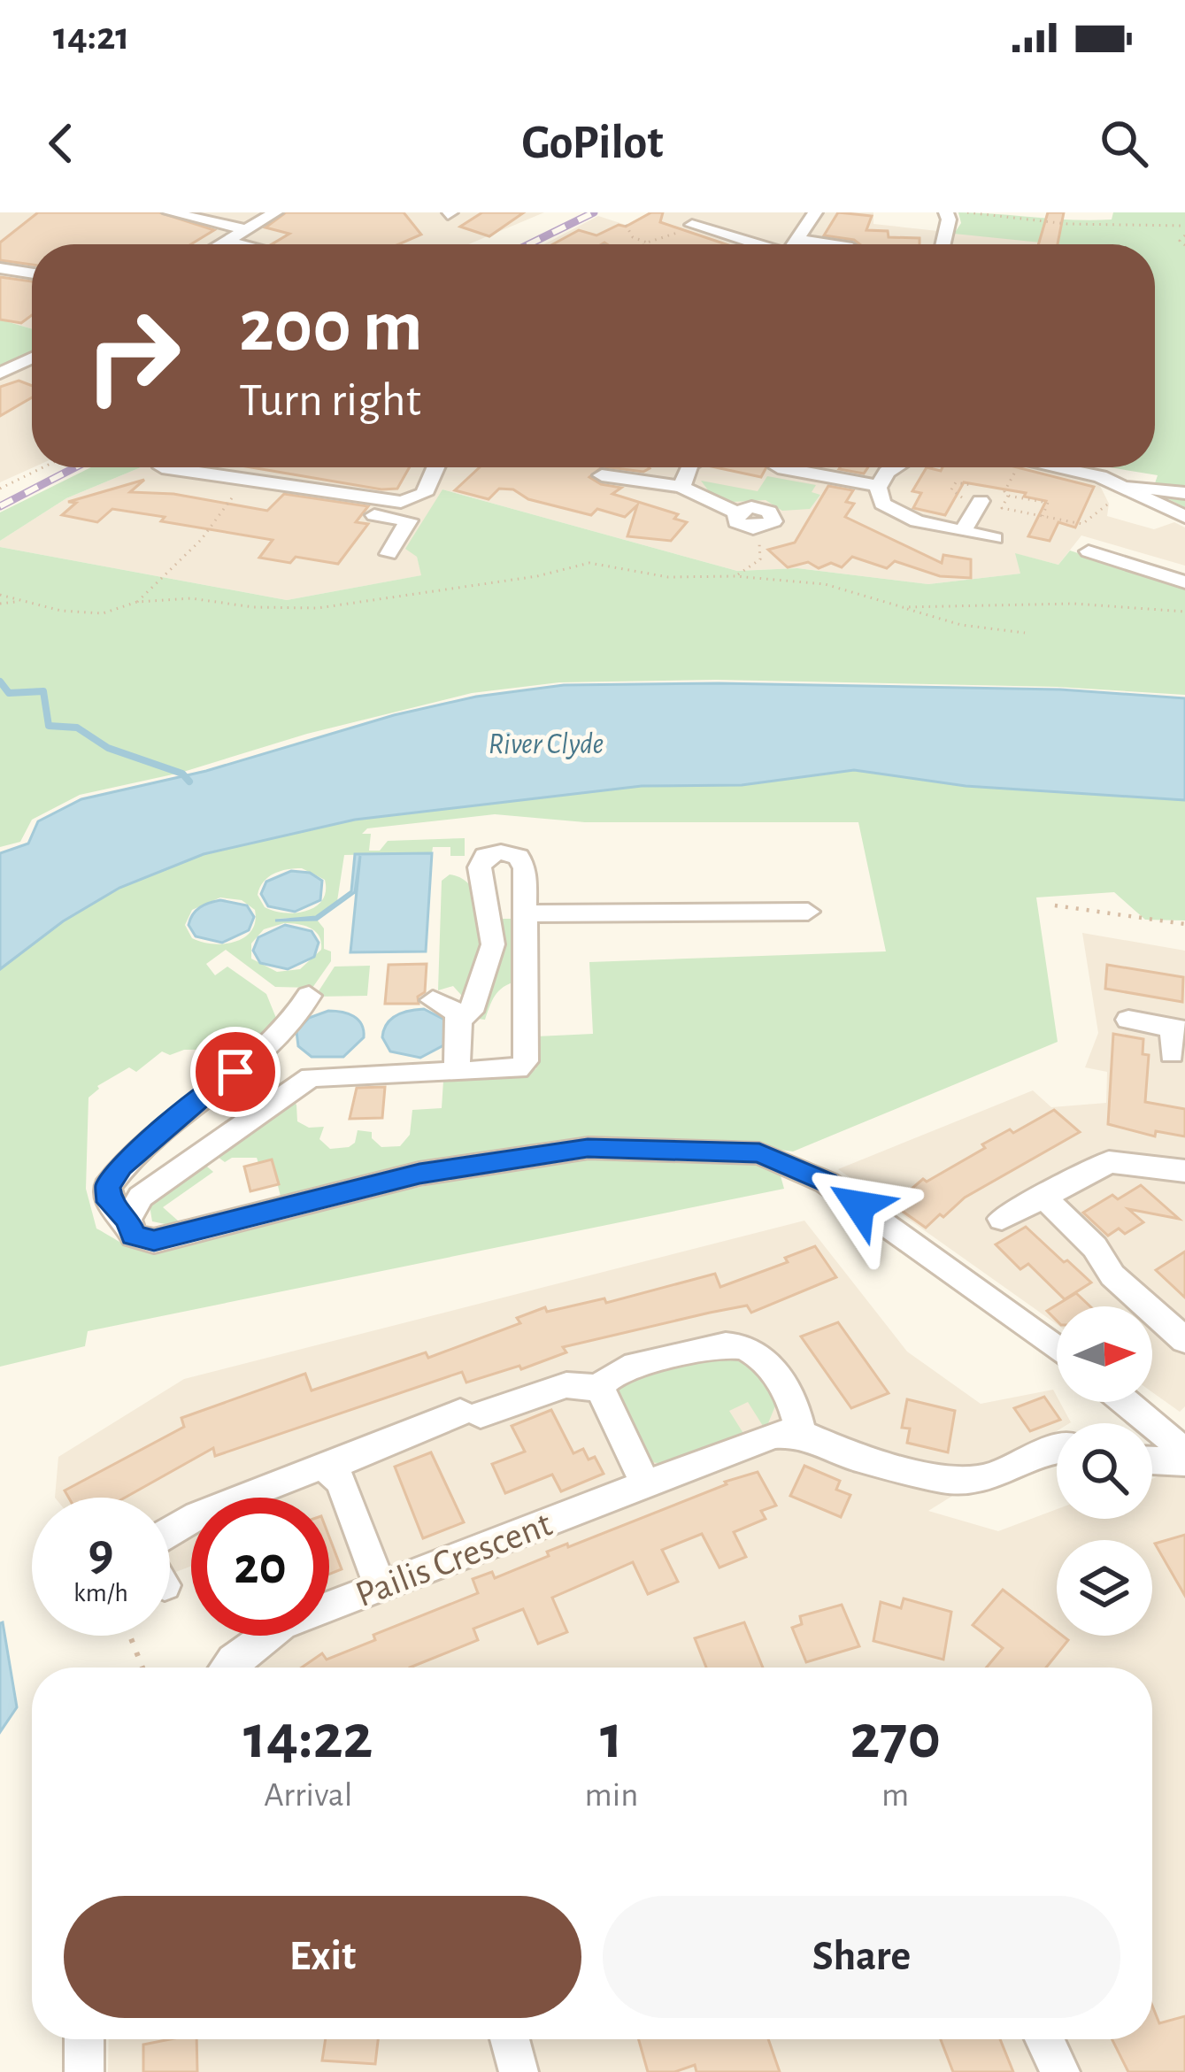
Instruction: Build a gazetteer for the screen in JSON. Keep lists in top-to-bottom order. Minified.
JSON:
{"streets":{"street":["Pailis Crescent"]},"water":["River Clyde"],"north":"right","page":{"status":"14:21","header":"GoPilot","turn":["200 m","Turn right"],"speed":"9 km/h","limit":"20","eta":["14:22","Arrival","1","min","270","m"],"buttons":["Exit","Share"]}}
